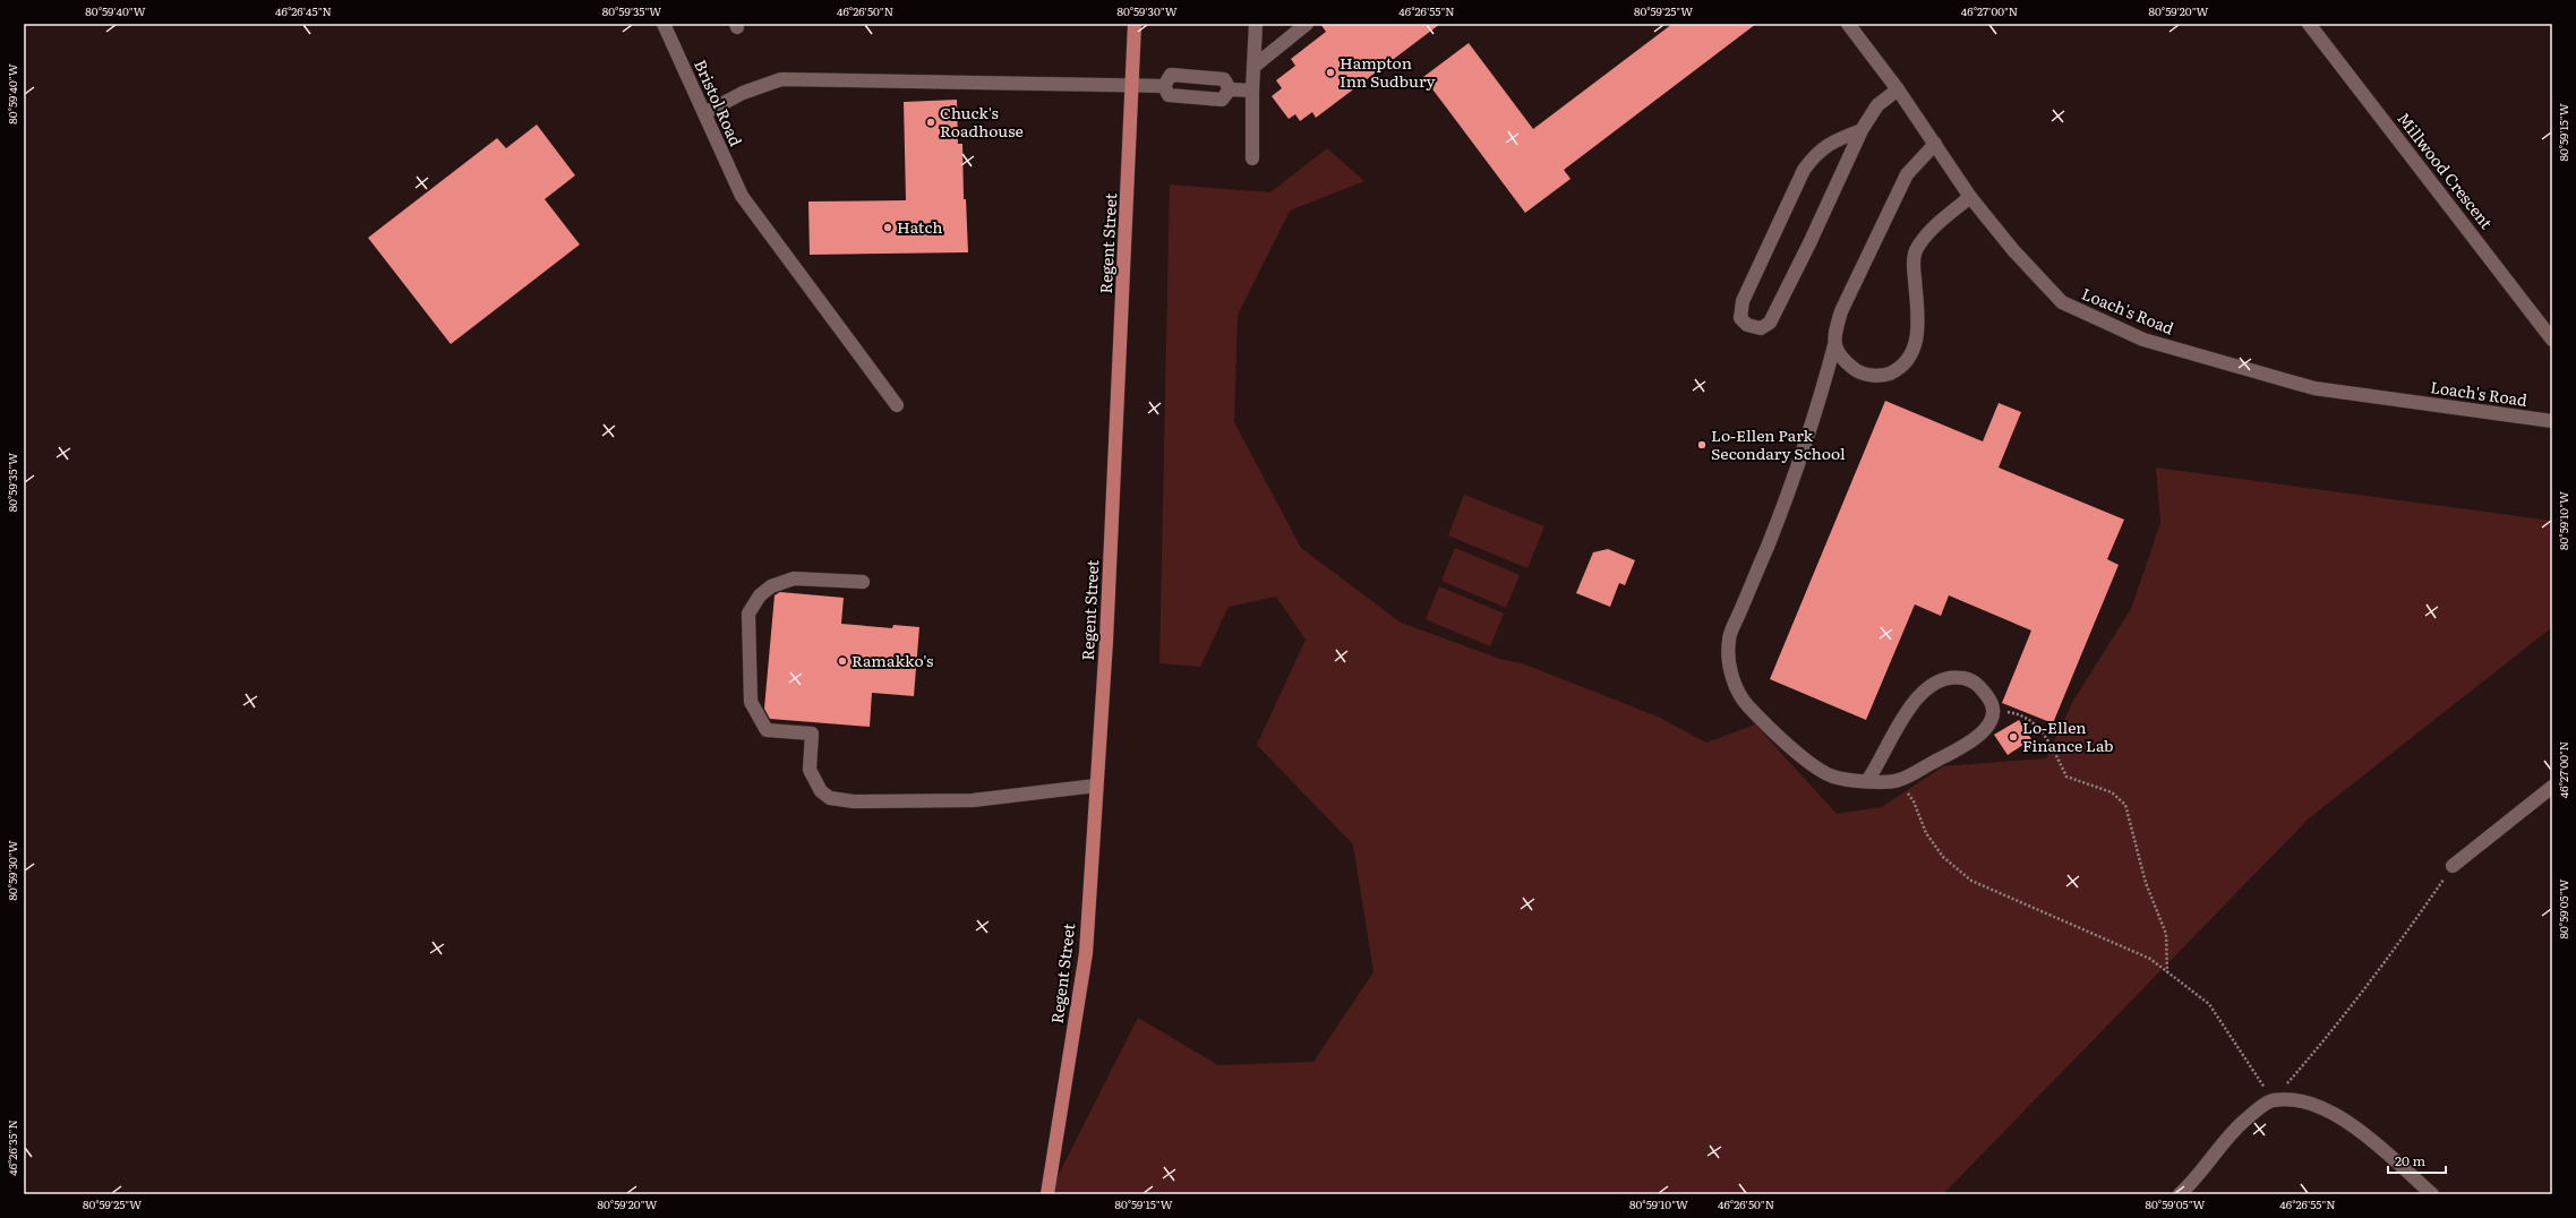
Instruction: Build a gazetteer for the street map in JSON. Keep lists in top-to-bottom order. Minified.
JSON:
{"streets":{"main road":["Regent Street"],"street":["Bristol Road","Millwood Crescent","Loach's Road"]},"places":["Hampton Inn Sudbury","Chuck's Roadhouse","Hatch","Lo-Ellen Park Secondary School","Ramakko's","Lo-Ellen Finance Lab"],"scale_bar":"20 m","coordinates":["80°59'40\"W","46°26'45\"N","80°59'35\"W","46°26'50\"N","80°59'30\"W","46°26'55\"N","80°59'25\"W","46°27'00\"N","80°59'20\"W","80°59'15\"W","80°59'10\"W","80°59'05\"W","46°26'35\"N"]}
